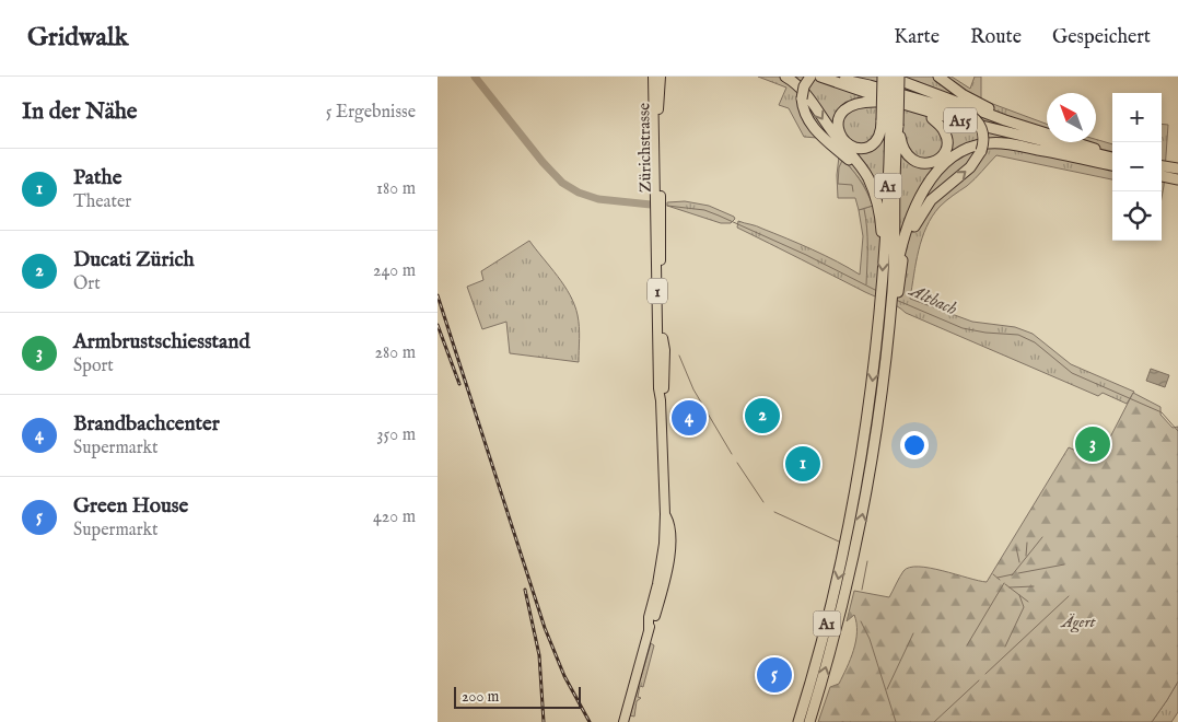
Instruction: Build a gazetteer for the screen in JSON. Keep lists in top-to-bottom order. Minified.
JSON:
{"streets":{"highway":["A15","A1"],"main road":["Zürichstrasse","1"]},"crossings":[["Zürichstrasse","1"]],"water":["Altbach"],"parks":["Ägert"],"scale_bar":"200 m","north":"top left","page":{"header":"Gridwalk","nav":["Karte","Route","Gespeichert"],"heading":["In der Nähe","5 Ergebnisse"],"map_buttons":["+","−"],"list":[{"mark":"1","name":"Pathe","note":"Theater","value":"180 m"},{"mark":"2","name":"Ducati Zürich","note":"Ort","value":"240 m"},{"mark":"3","name":"Armbrustschiesstand","note":"Sport","value":"280 m"},{"mark":"4","name":"Brandbachcenter","note":"Supermarkt","value":"350 m"},{"mark":"5","name":"Green House","note":"Supermarkt","value":"420 m"}],"pins":["2","4","3","1","5"],"scale":"200 m"}}
